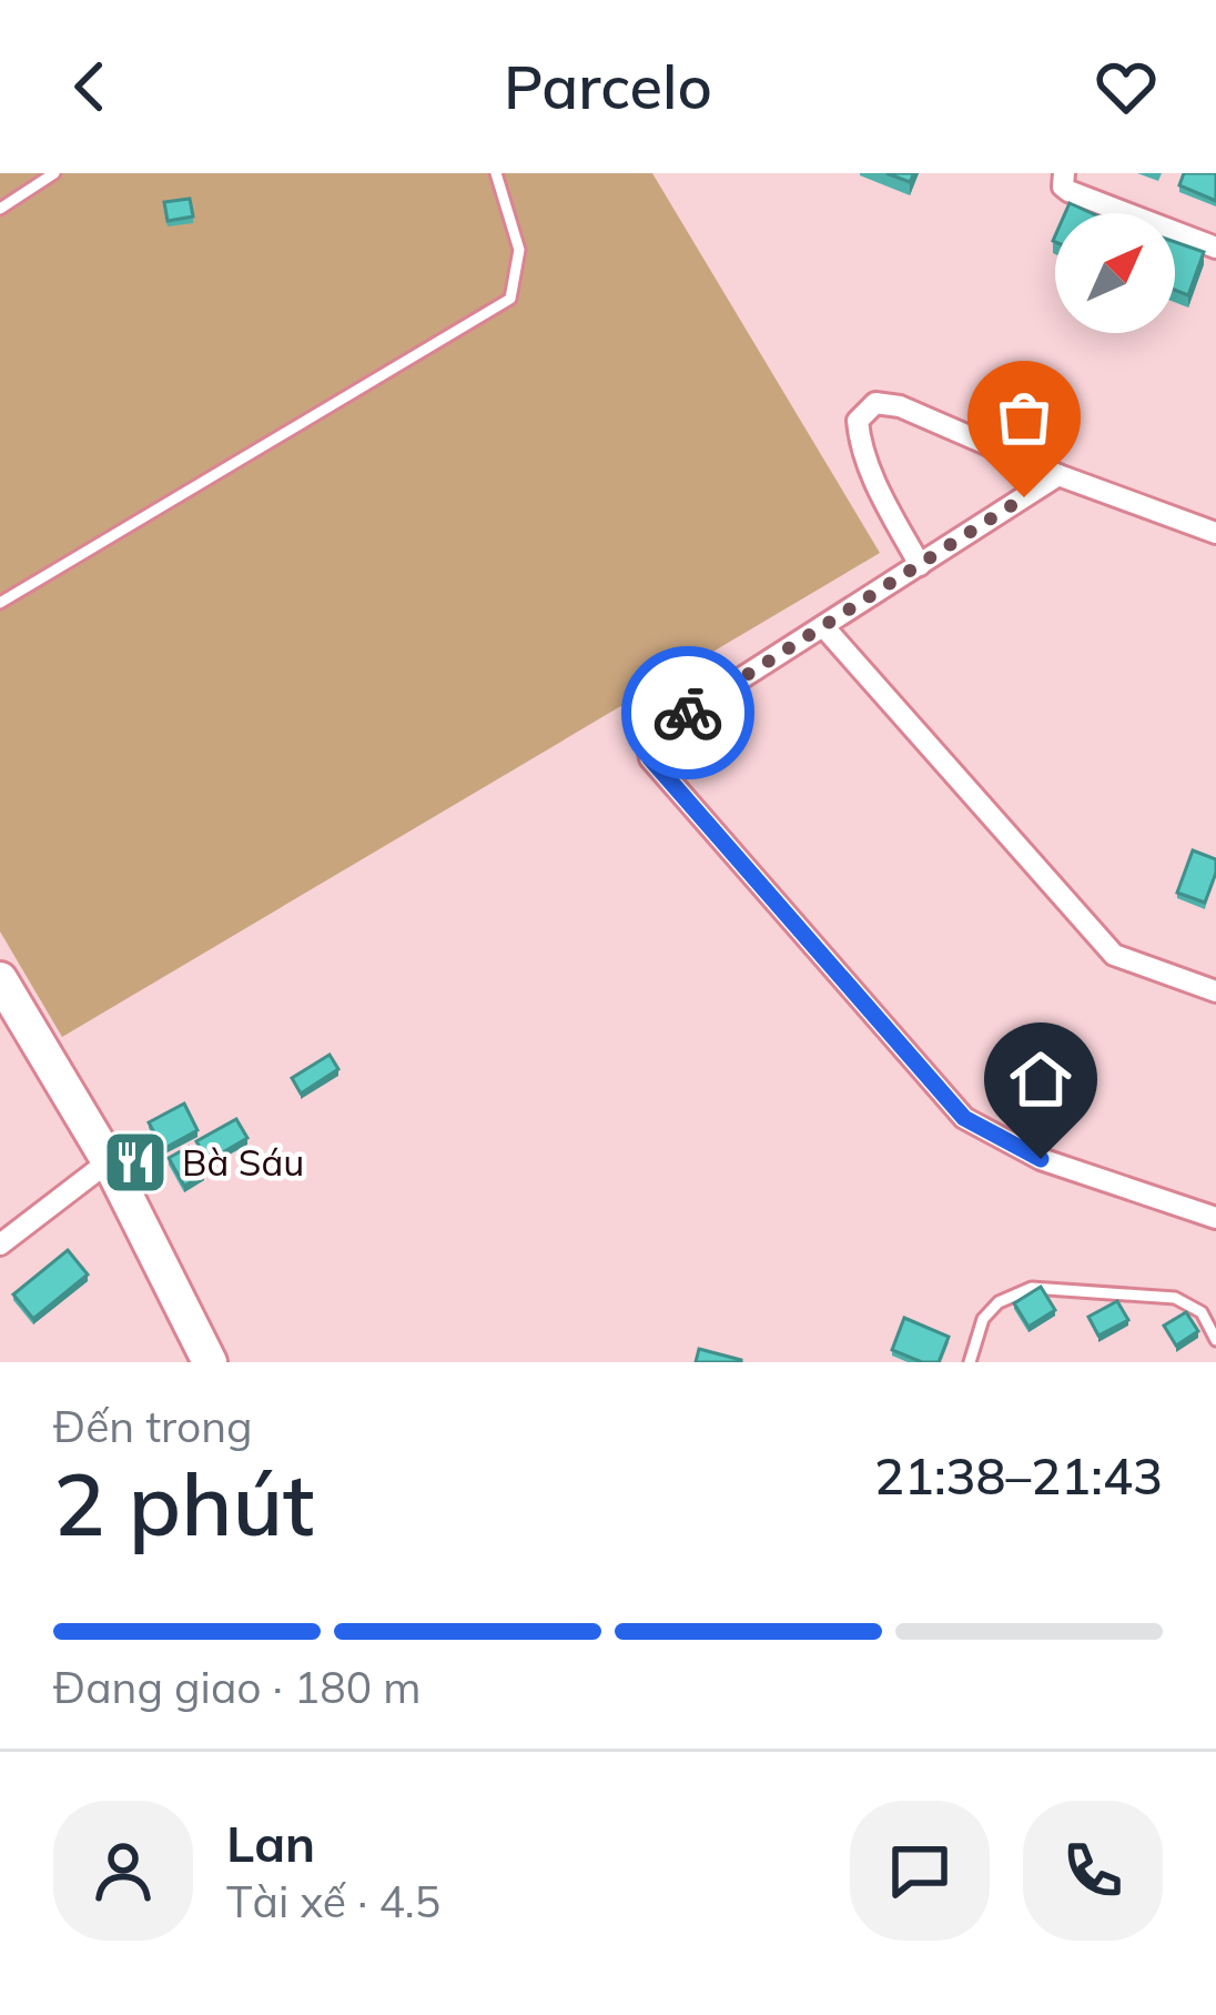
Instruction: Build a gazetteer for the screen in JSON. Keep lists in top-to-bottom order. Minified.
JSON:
{"places":{"restaurant":["Bà Sáu"]},"north":"top right","page":{"header":"Parcelo","heading":["2 phút","Đến trong","21:38–21:43"],"panel":["Lan","Tài xế · 4.5"],"bar":"Đang giao · 180 m"}}
